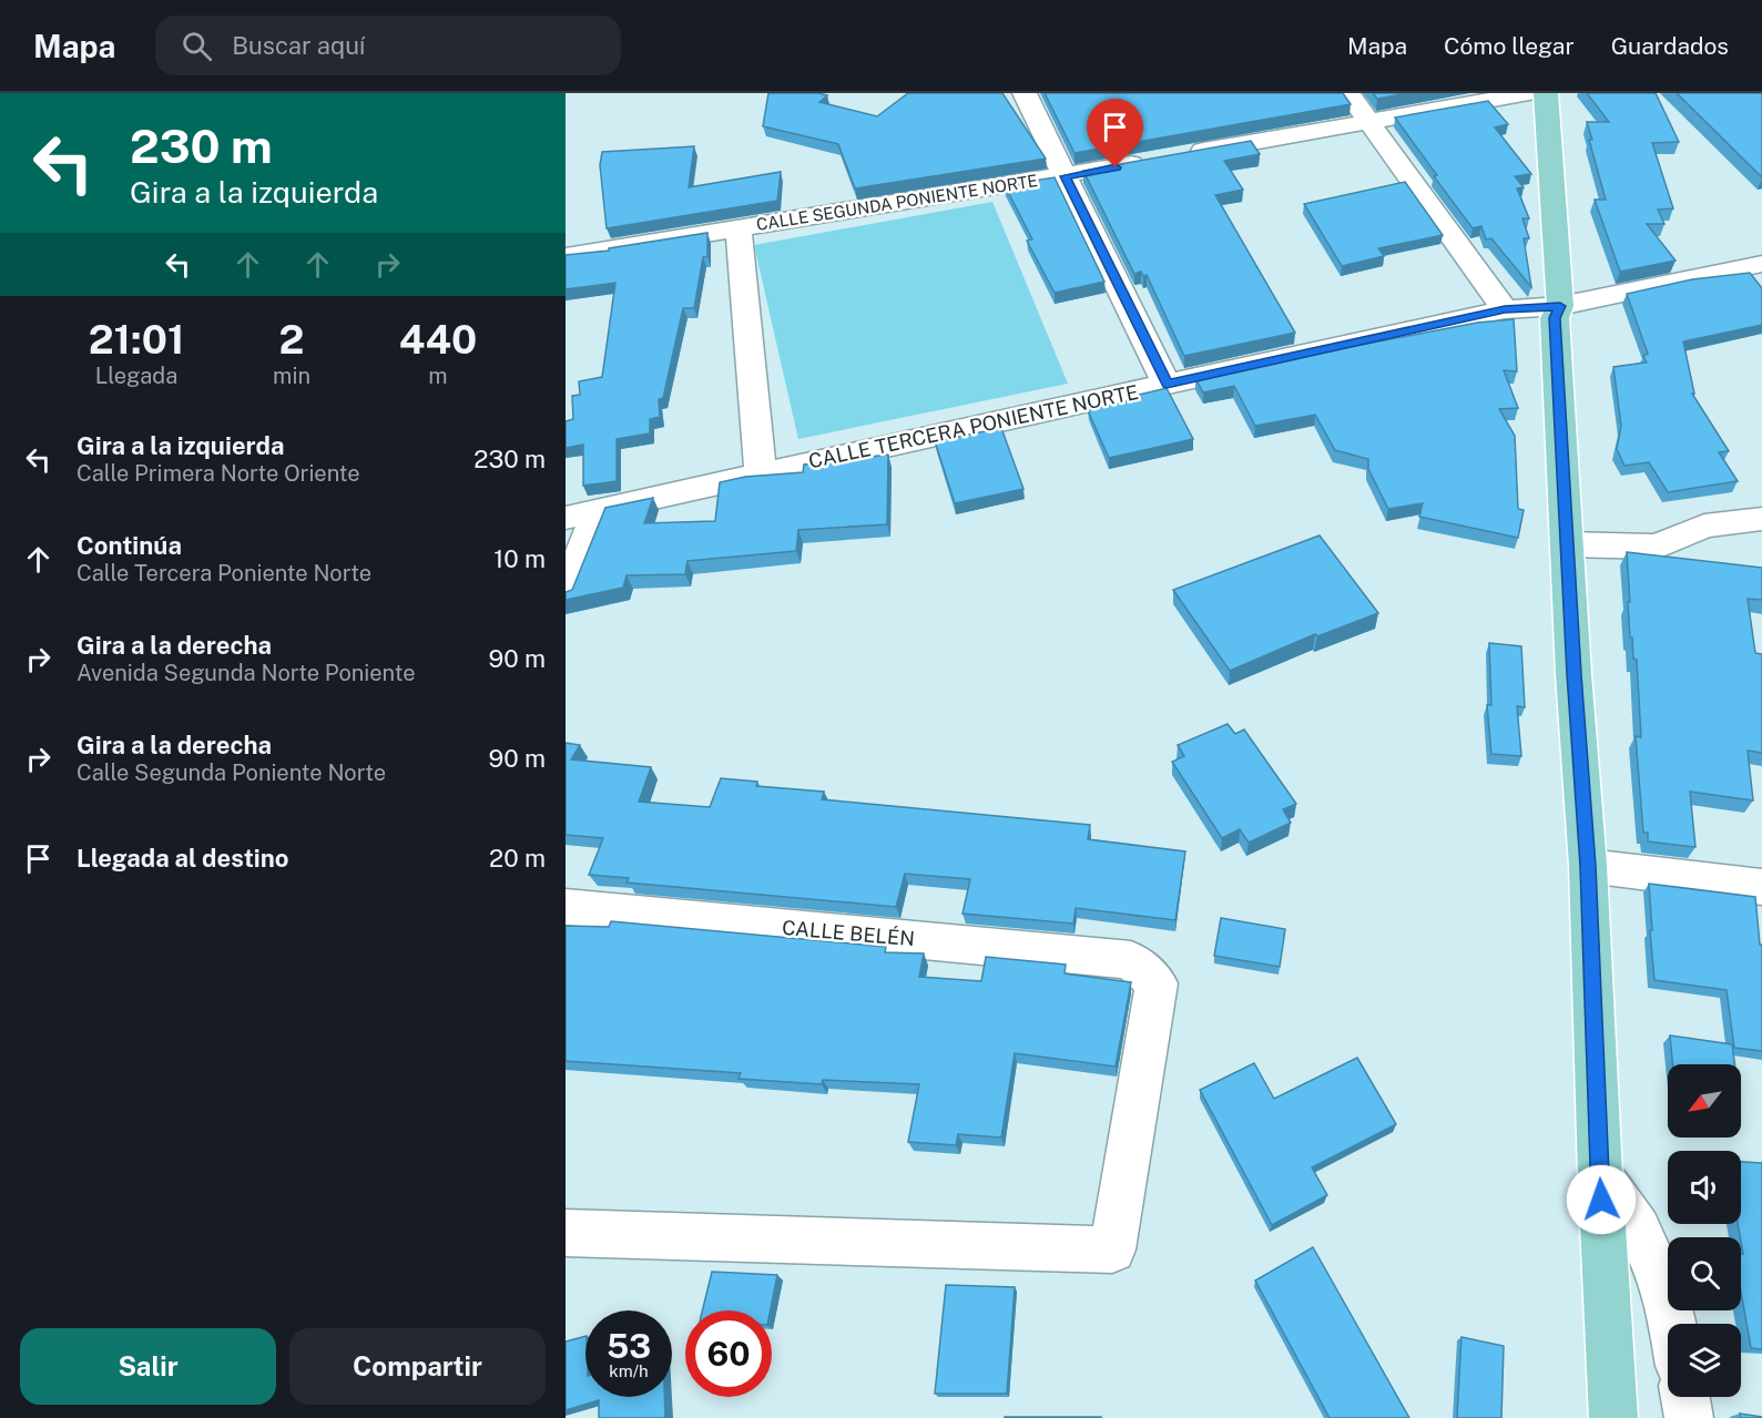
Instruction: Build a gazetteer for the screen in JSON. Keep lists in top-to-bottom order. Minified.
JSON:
{"streets":{"street":["CALLE SEGUNDA PONIENTE NORTE","CALLE TERCERA PONIENTE NORTE","CALLE BELÉN"]},"north":"bottom left","page":{"header":"Mapa","search":"Buscar aquí","nav":["Mapa","Cómo llegar","Guardados"],"turn":["230 m","Gira a la izquierda"],"eta":["21:01","Llegada","2","min","440","m"],"list":[{"name":"Gira a la izquierda","note":"Calle Primera Norte Oriente","value":"230 m"},{"name":"Continúa","note":"Calle Tercera Poniente Norte","value":"10 m"},{"name":"Gira a la derecha","note":"Avenida Segunda Norte Poniente","value":"90 m"},{"name":"Gira a la derecha","note":"Calle Segunda Poniente Norte","value":"90 m"},{"name":"Llegada al destino","value":"20 m"}],"speed":"53 km/h","limit":"60","buttons":["Salir","Compartir"]}}
